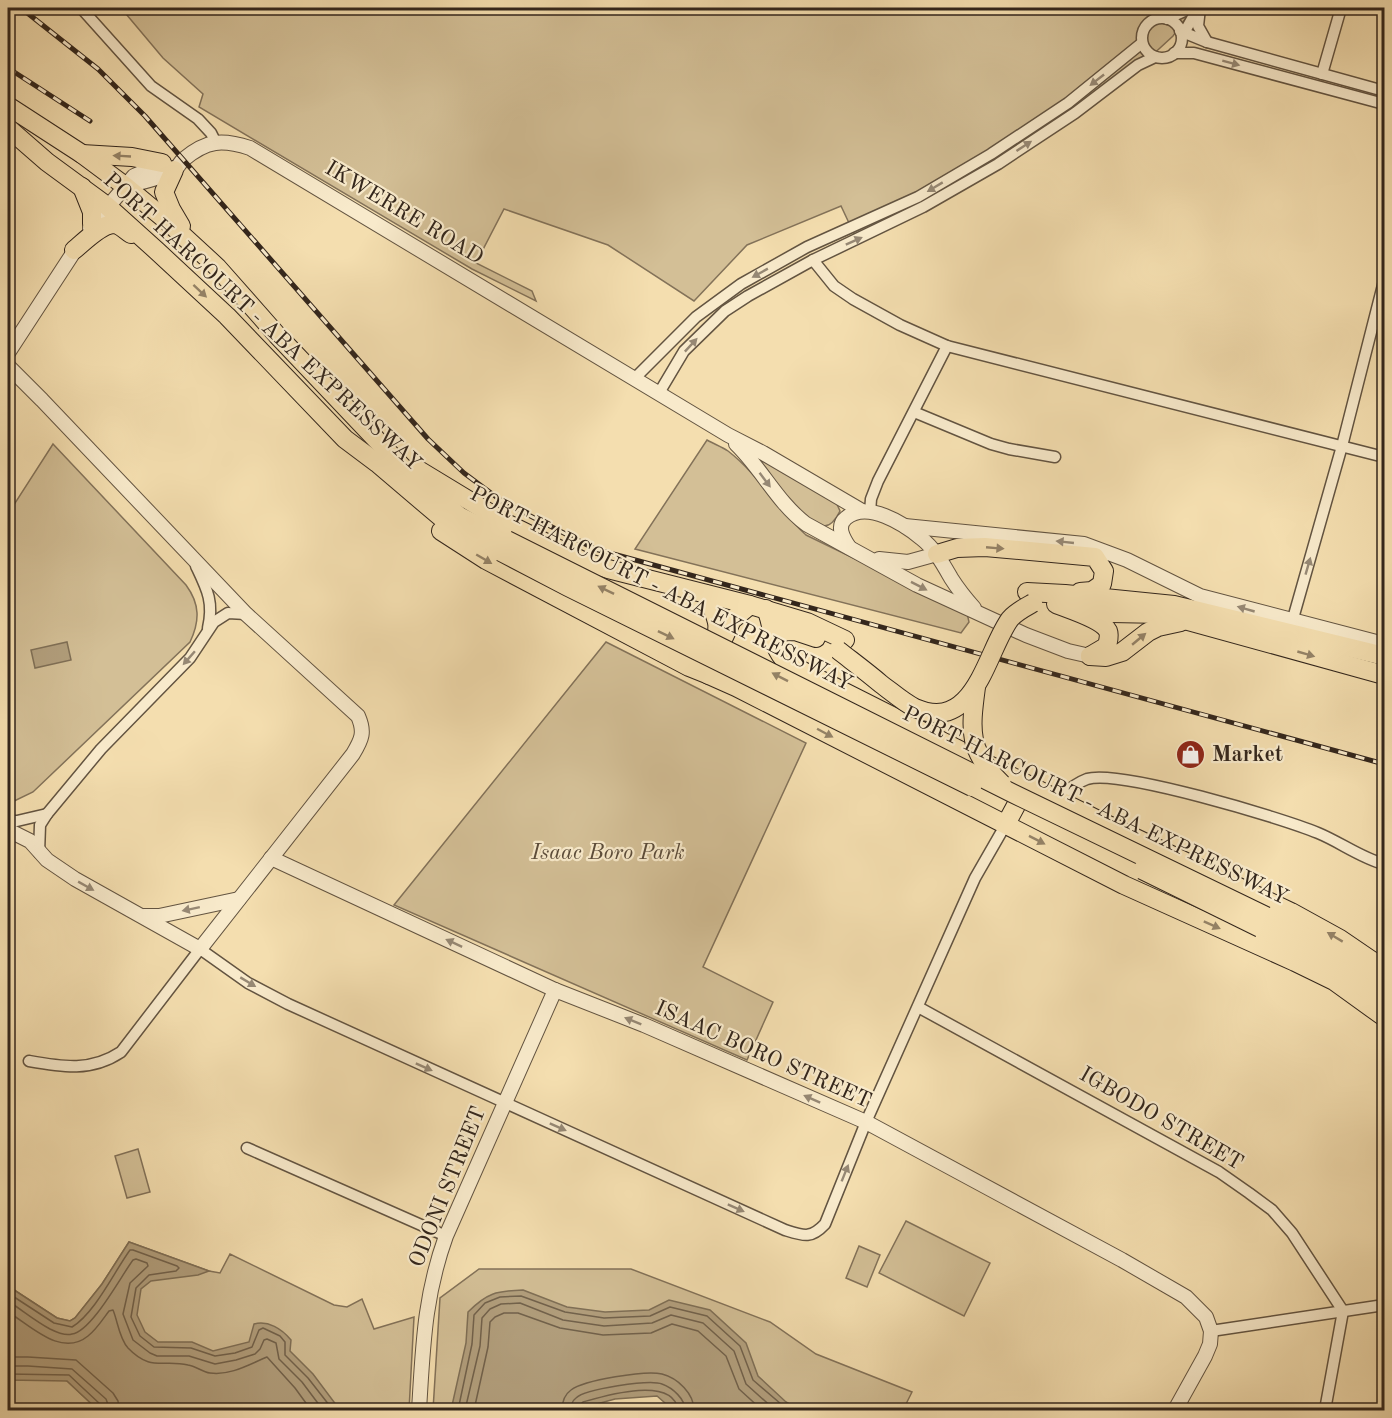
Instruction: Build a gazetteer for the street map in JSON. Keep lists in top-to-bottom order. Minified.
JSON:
{"streets":{"main road":["PORT HARCOURT - ABA EXPRESSWAY"],"street":["IKWERRE ROAD","ISAAC BORO STREET","IGBODO STREET","ODONI STREET"]},"crossings":[["ISAAC BORO STREET","ODONI STREET"]],"one_way":["ISAAC BORO STREET"],"parks":["Isaac Boro Park"],"places":{"shop":["Market"]}}
